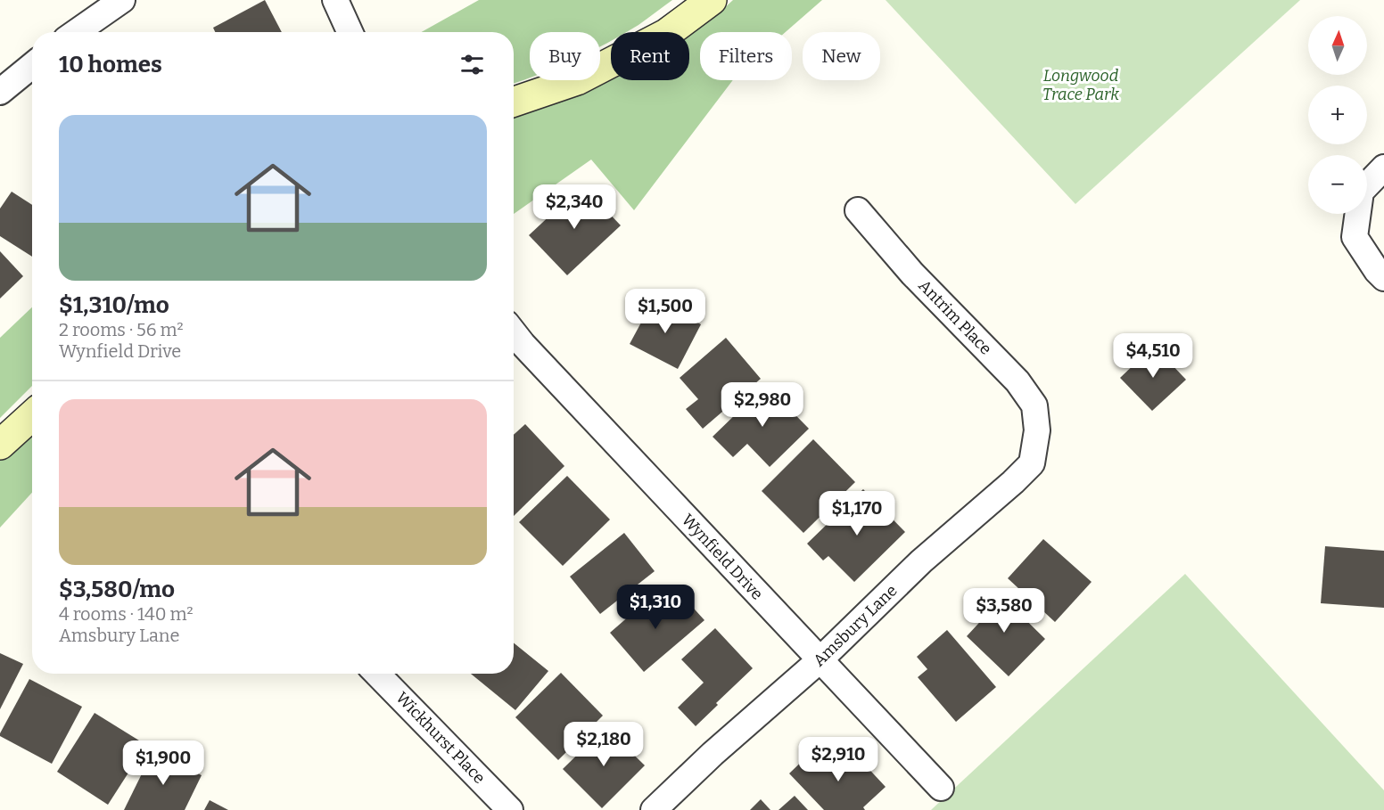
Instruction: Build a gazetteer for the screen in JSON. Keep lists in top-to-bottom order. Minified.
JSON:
{"streets":{"street":["Antrim Place","Wynfield Drive","Amsbury Lane","Wickhurst Place"]},"crossings":[["Antrim Place","Amsbury Lane"],["Wynfield Drive","Amsbury Lane"]],"parks":["Longwood Trace Park"],"north":"top","page":{"map_buttons":["+","−"],"chip":["Buy","Rent","Filters","New"],"heading":"10 homes","list":[{"name":"$1,310/mo","note":"2 rooms · 56 m² · Wynfield Drive"},{"name":"$3,580/mo","note":"4 rooms · 140 m² · Amsbury Lane"}],"price":["$2,340","$1,500","$4,510","$2,980","$1,170","$1,310","$3,580","$2,180","$2,910","$1,900"]}}
